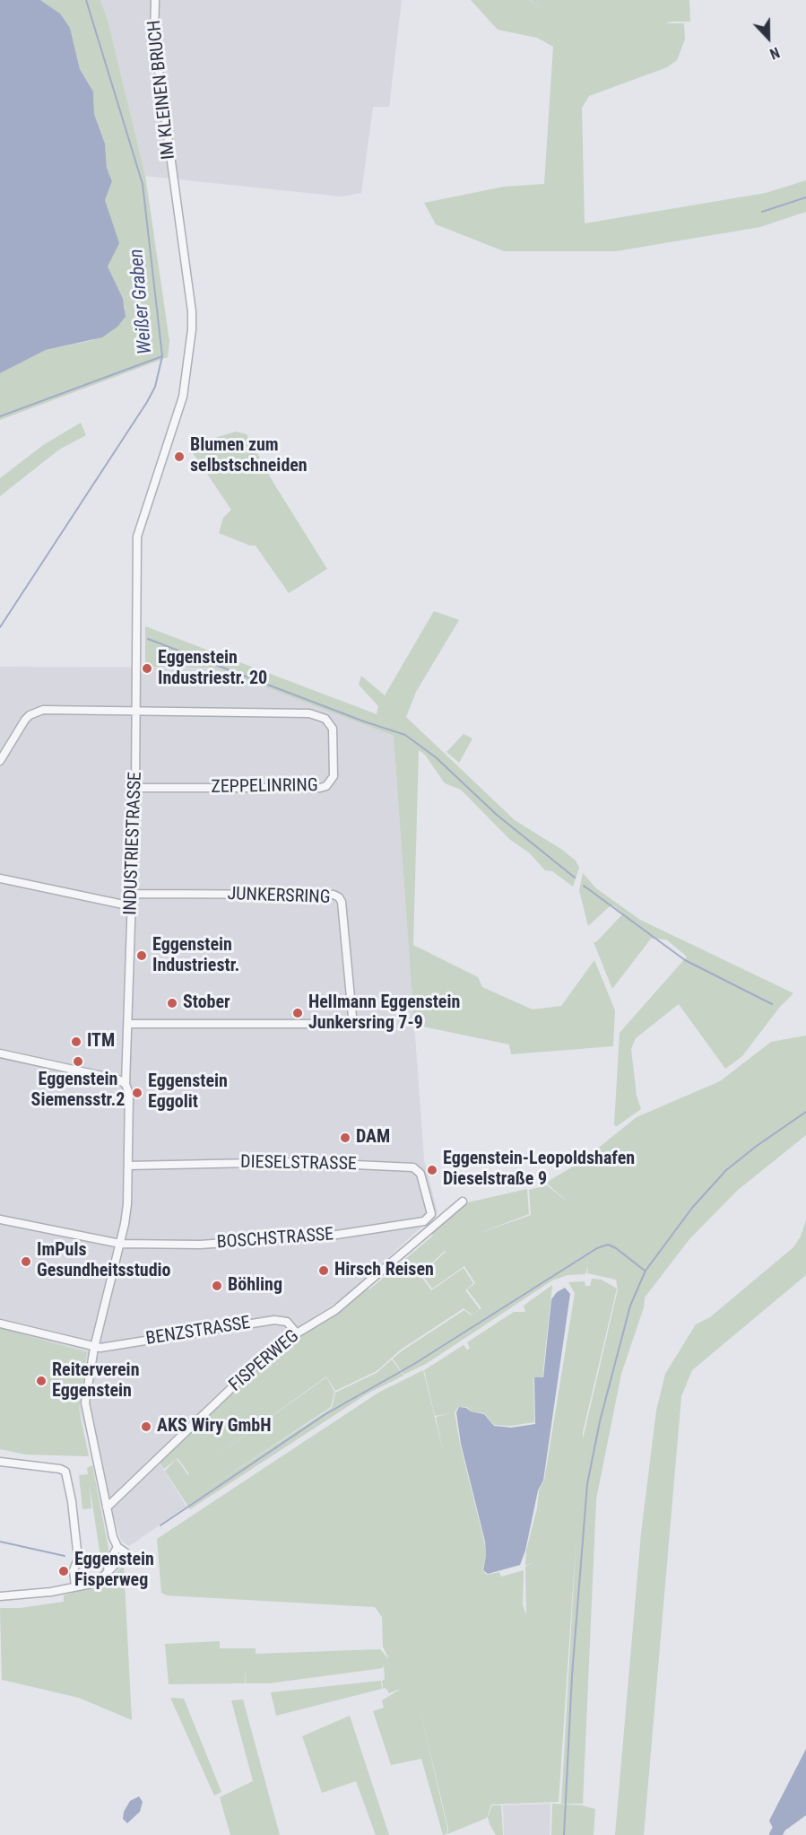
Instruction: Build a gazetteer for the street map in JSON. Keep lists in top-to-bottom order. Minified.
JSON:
{"streets":{"street":["IM KLEINEN BRUCH","ZEPPELINRING","INDUSTRIESTRASSE","JUNKERSRING","DIESELSTRASSE","BOSCHSTRASSE","BENZSTRASSE","FISPERWEG"]},"crossings":[["IM KLEINEN BRUCH","INDUSTRIESTRASSE"],["ZEPPELINRING","INDUSTRIESTRASSE"],["INDUSTRIESTRASSE","JUNKERSRING"],["INDUSTRIESTRASSE","DIESELSTRASSE"],["INDUSTRIESTRASSE","BOSCHSTRASSE"],["INDUSTRIESTRASSE","BENZSTRASSE"],["INDUSTRIESTRASSE","FISPERWEG"],["DIESELSTRASSE","BOSCHSTRASSE"],["BENZSTRASSE","FISPERWEG"]],"water":["Weißer Graben"],"places":["Blumen zum selbstschneiden","Eggenstein Industriestr. 20","Eggenstein Industriestr.","Stober","Hellmann Eggenstein Junkersring 7-9","ITM","Eggenstein Siemensstr.2","Eggenstein Eggolit","DAM","Eggenstein-Leopoldshafen Dieselstraße 9","ImPuls Gesundheitsstudio","Hirsch Reisen","Böhling","Reiterverein Eggenstein","AKS Wiry GmbH","Eggenstein Fisperweg"],"north":"bottom"}
